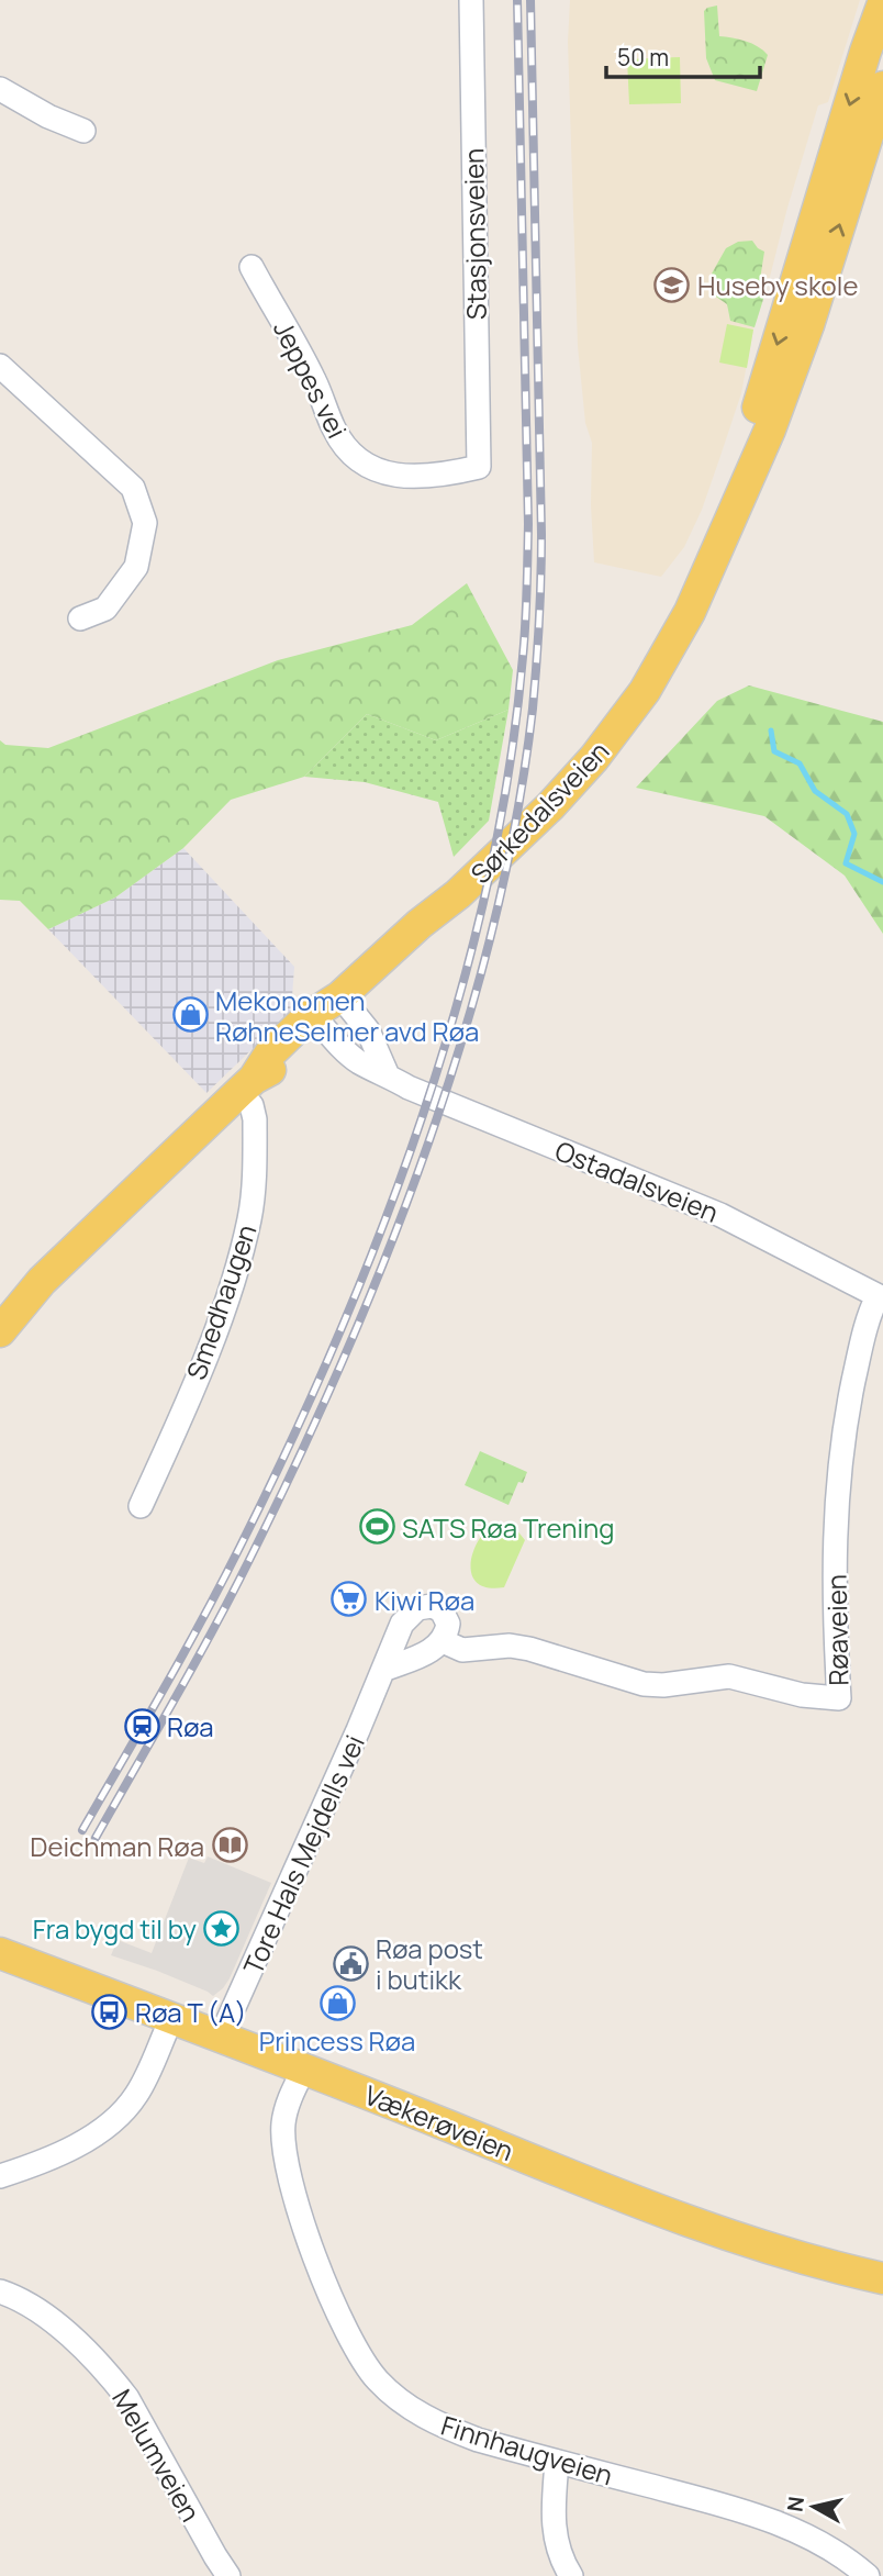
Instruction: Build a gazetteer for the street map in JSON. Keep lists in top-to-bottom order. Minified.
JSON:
{"streets":{"main road":["Sørkedalsveien","Vækerøveien"],"street":["Stasjonsveien","Jeppes vei","Ostadalsveien","Smedhaugen","Røaveien","Tore Hals Mejdells vei","Finnhaugveien","Melumveien"]},"crossings":[["Stasjonsveien","Jeppes vei"],["Sørkedalsveien","Ostadalsveien"],["Sørkedalsveien","Smedhaugen"],["Ostadalsveien","Røaveien"],["Røaveien","Tore Hals Mejdells vei"],["Tore Hals Mejdells vei","Vækerøveien"],["Vækerøveien","Finnhaugveien"]],"places":{"school or university":["Huseby skole"],"shop":["Mekonomen RøhneSelmer avd Røa","Princess Røa"],"sports":["SATS Røa Trening"],"supermarket":["Kiwi Røa"],"station":["Røa"],"library":["Deichman Røa"],"place":["Fra bygd til by"],"public building":["Røa post i butikk"],"bus stop":["Røa T (A)"]},"scale_bar":"50 m","north":"left"}
